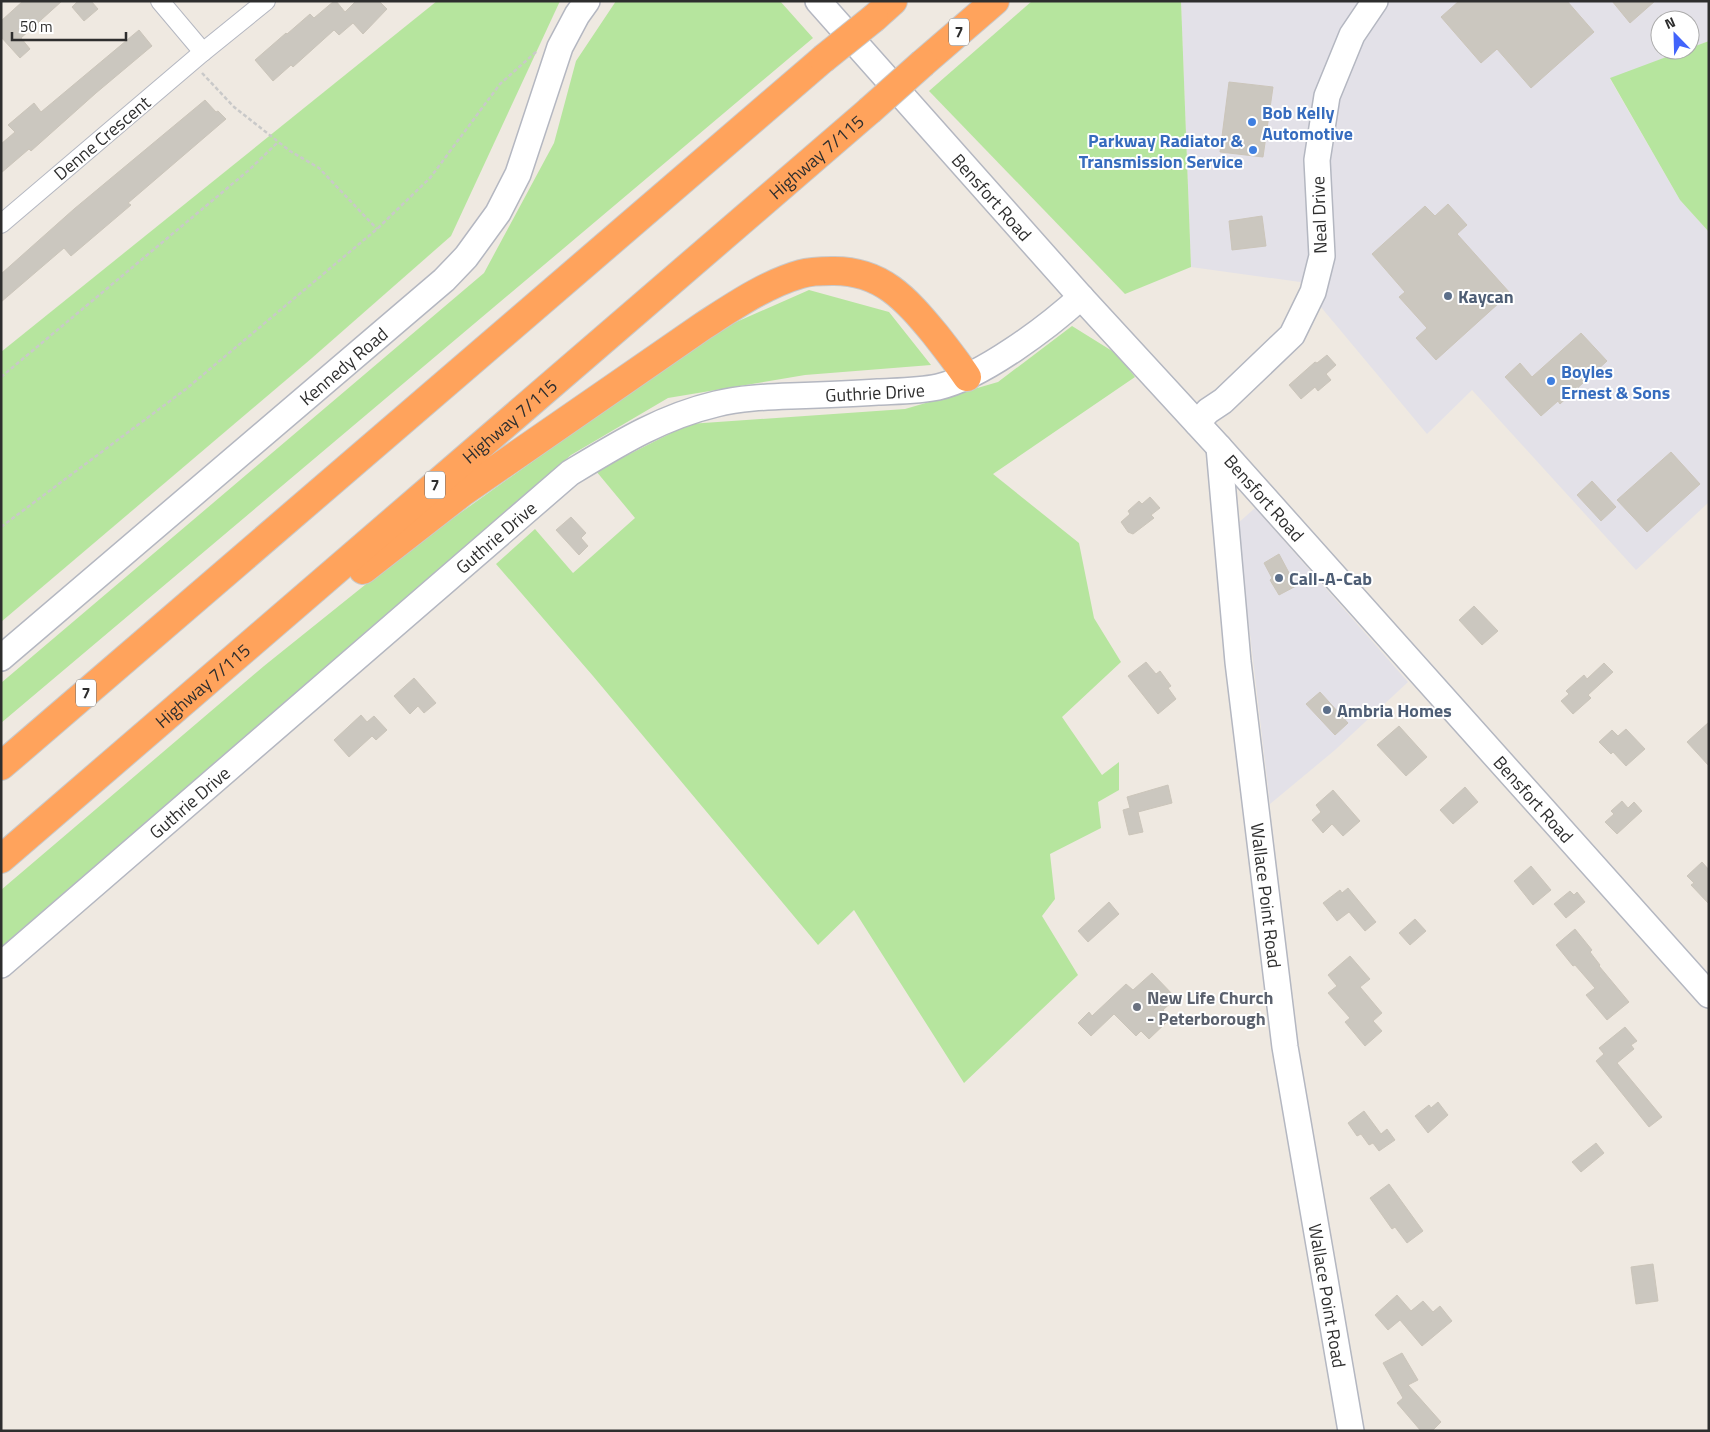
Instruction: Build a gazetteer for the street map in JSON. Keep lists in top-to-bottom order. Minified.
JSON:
{"streets":{"highway":["7","Highway 7/115"],"street":["Denne Crescent","Bensfort Road","Neal Drive","Kennedy Road","Guthrie Drive","Wallace Point Road"]},"crossings":[["Bensfort Road","Neal Drive"],["Bensfort Road","Guthrie Drive"],["Bensfort Road","Wallace Point Road"]],"places":["Bob Kelly Automotive","Parkway Radiator & Transmission Service","Kaycan","Boyles Ernest & Sons","Call-A-Cab","Ambria Homes","New Life Church - Peterborough"],"scale_bar":"50 m","north":"top left"}
